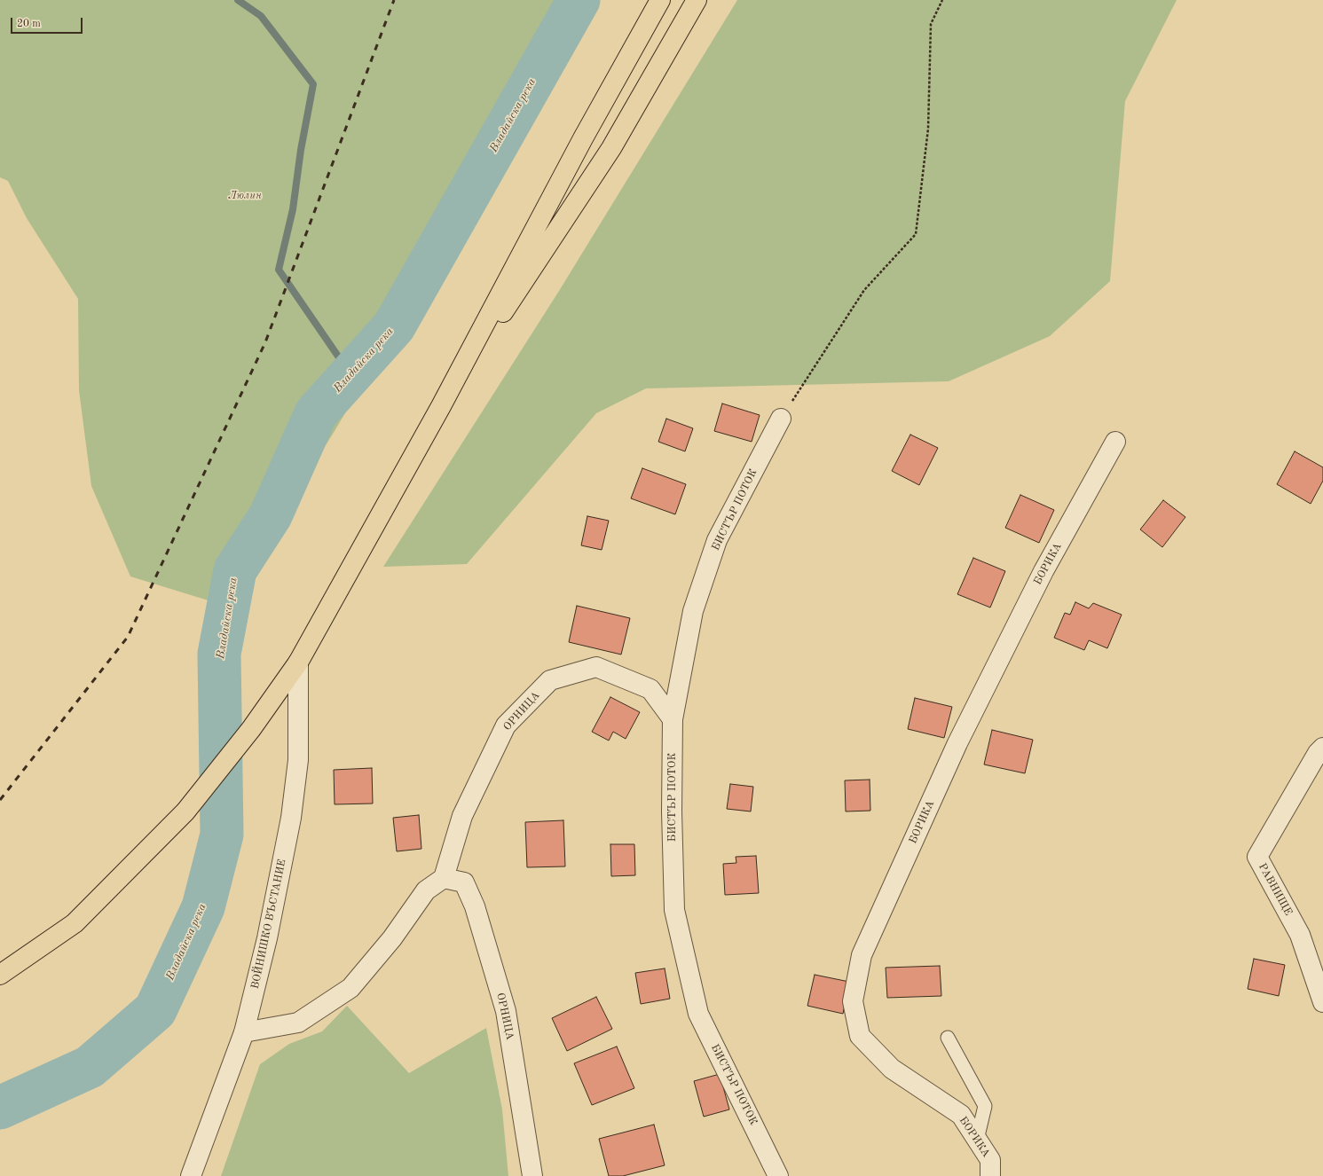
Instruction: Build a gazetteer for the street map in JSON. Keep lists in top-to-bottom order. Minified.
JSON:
{"streets":{"street":["БИСТЪР ПОТОК","БОРИКА","ОРНИЦА","РАВНИЩЕ","ВОЙНИШКО ВЪСТАНИЕ"]},"crossings":[["БИСТЪР ПОТОК","ОРНИЦА"]],"water":["Владайска река"],"parks":["Люлин"],"scale_bar":"20 m"}
